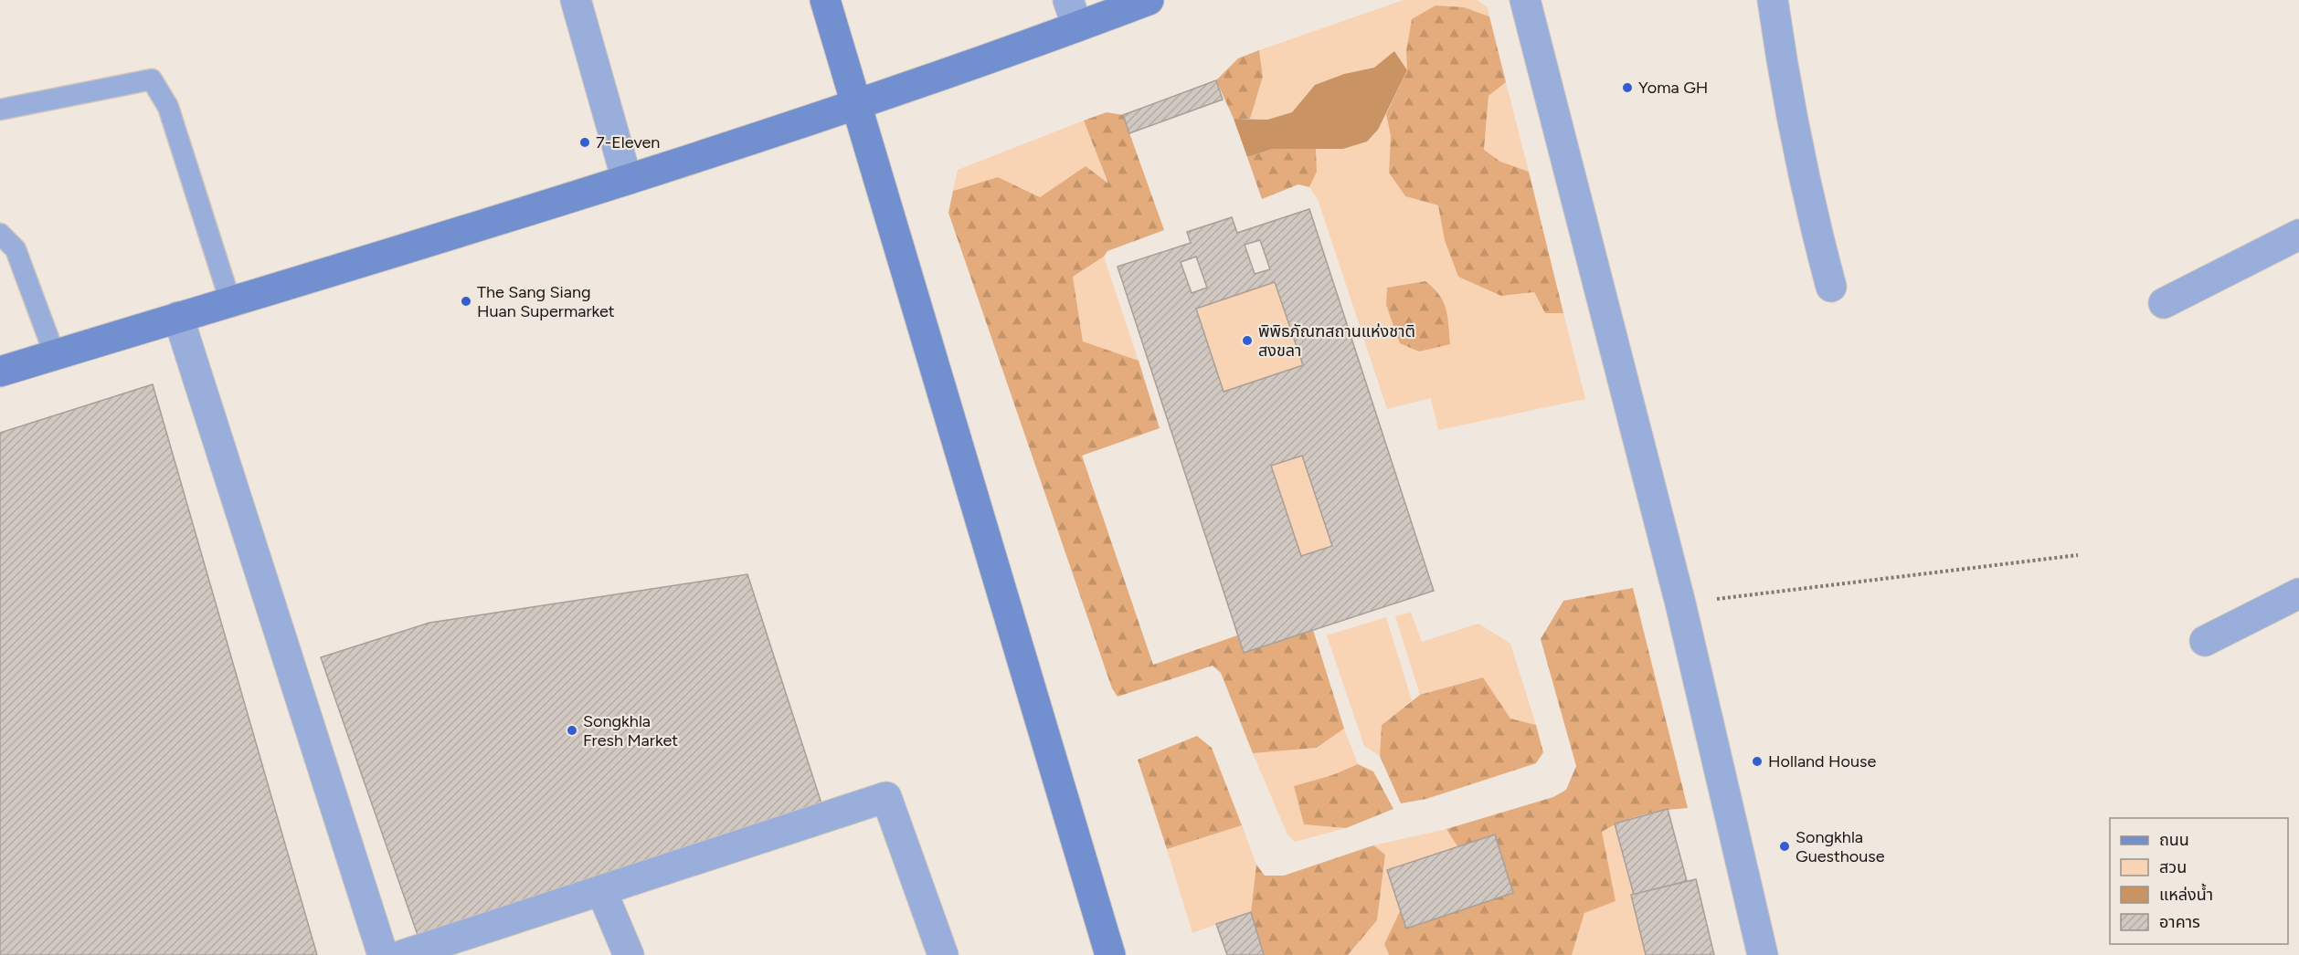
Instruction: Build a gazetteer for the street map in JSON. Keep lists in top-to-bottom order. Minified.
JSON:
{"places":["Yoma GH","7-Eleven","The Sang Siang Huan Supermarket","พิพิธภัณฑสถานแห่งชาติ สงขลา","Songkhla Fresh Market","Holland House","Songkhla Guesthouse"],"legend":["ถนน","สวน","แหล่งน้ำ","อาคาร"]}
